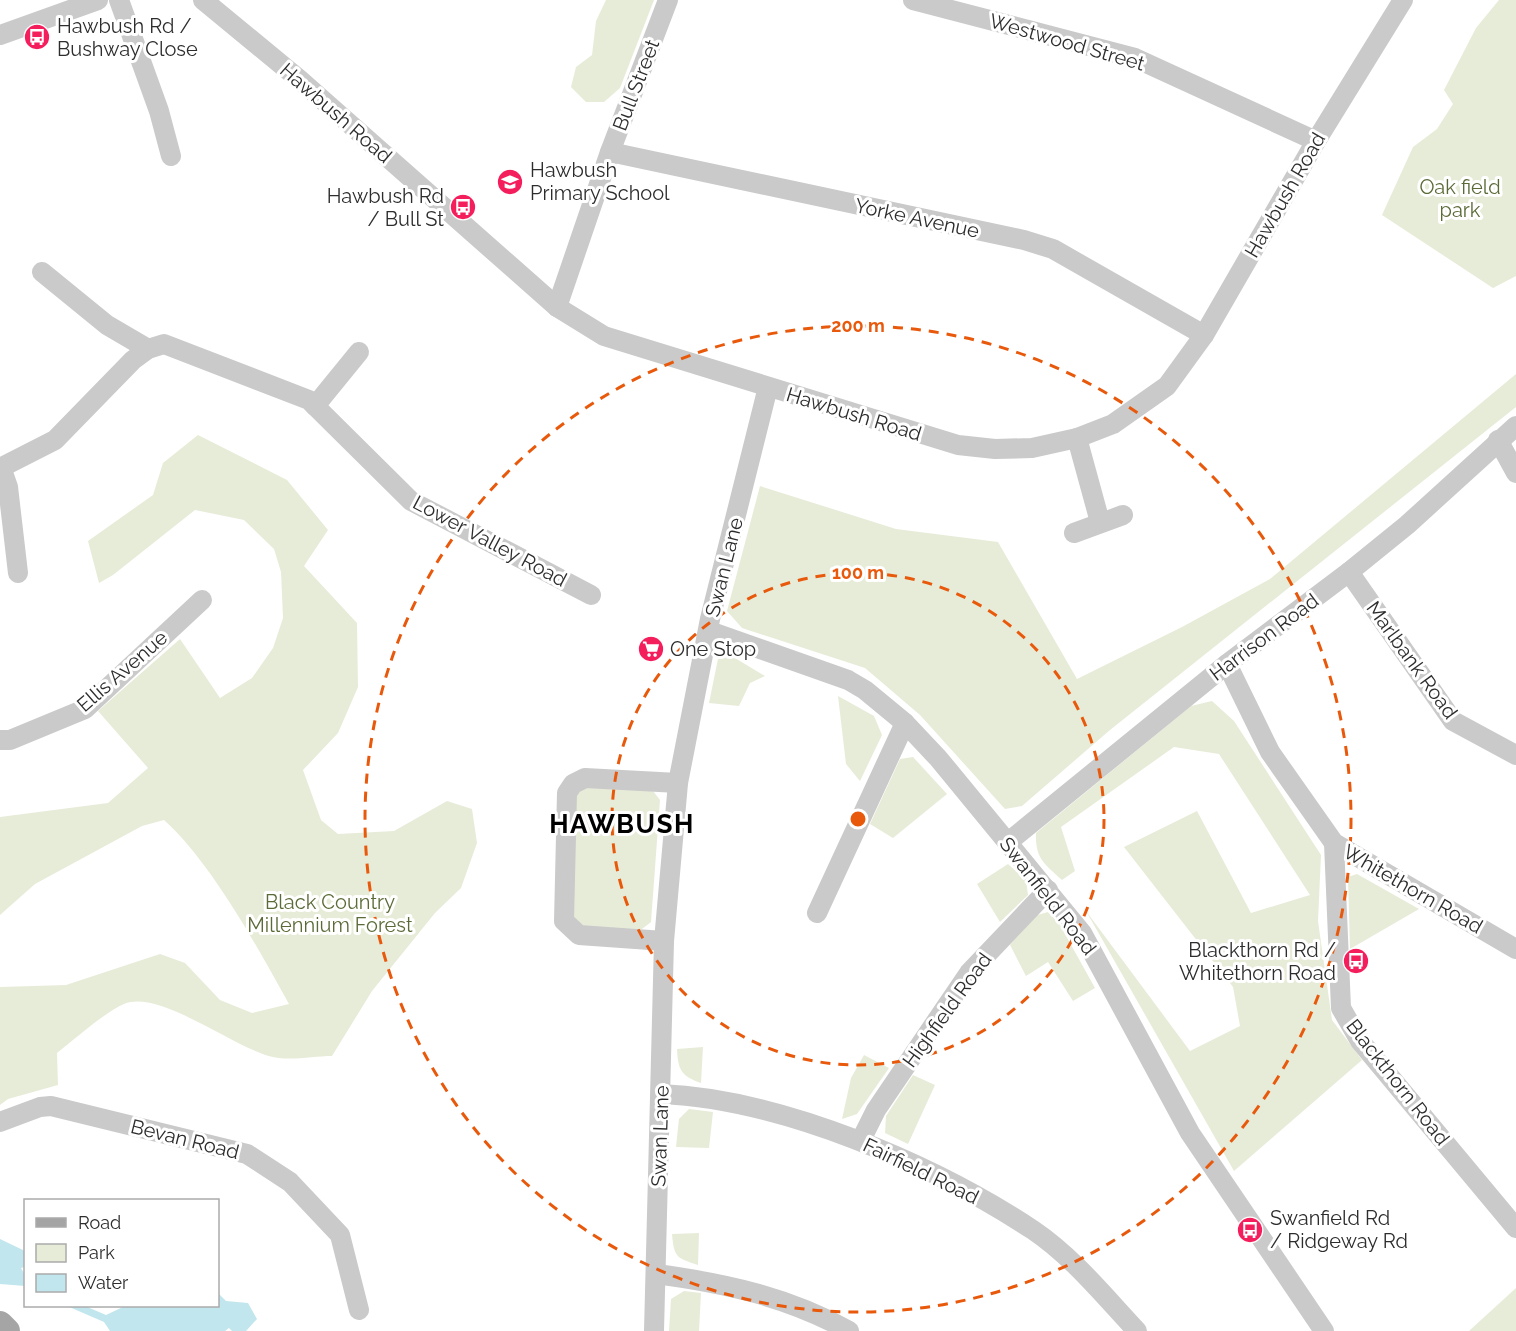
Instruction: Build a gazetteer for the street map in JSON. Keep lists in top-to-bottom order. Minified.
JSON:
{"streets":{"street":["Westwood Street","Bull Street","Hawbush Road","Yorke Avenue","Lower Valley Road","Swan Lane","Harrison Road","Marlbank Road","Ellis Avenue","Whitethorn Road","Swanfield Road","Highfield Road","Blackthorn Road","Bevan Road","Fairfield Road"]},"crossings":[["Westwood Street","Hawbush Road"],["Bull Street","Hawbush Road"],["Bull Street","Yorke Avenue"],["Hawbush Road","Yorke Avenue"],["Hawbush Road","Swan Lane"],["Swan Lane","Swanfield Road"],["Swan Lane","Fairfield Road"],["Harrison Road","Marlbank Road"],["Harrison Road","Whitethorn Road"],["Harrison Road","Swanfield Road"],["Whitethorn Road","Blackthorn Road"],["Swanfield Road","Highfield Road"],["Highfield Road","Fairfield Road"]],"districts":["HAWBUSH"],"parks":["Oak field park","Black Country Millennium Forest"],"places":{"bus stop":["Hawbush Rd / Bushway Close","Hawbush Rd / Bull St","Blackthorn Rd / Whitethorn Road","Swanfield Rd / Ridgeway Rd"],"school or university":["Hawbush Primary School"],"supermarket":["One Stop"]},"legend":["Road","Park","Water"],"rings":["200 m","100 m"]}
